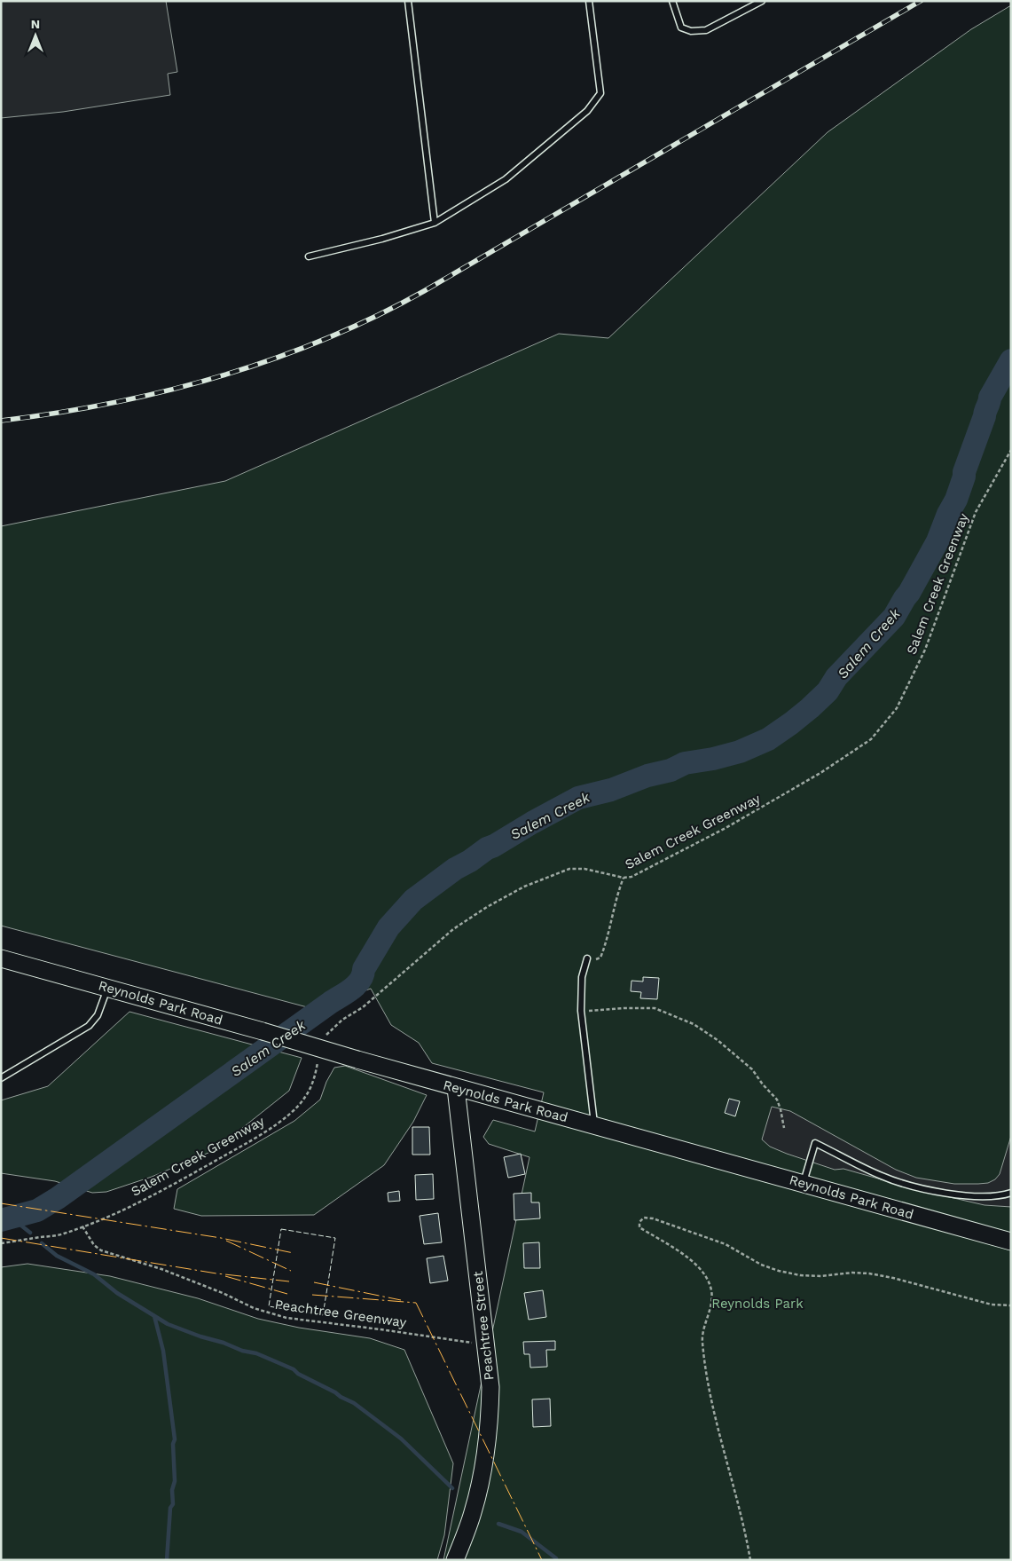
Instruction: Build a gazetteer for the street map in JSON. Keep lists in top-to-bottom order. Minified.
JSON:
{"streets":{"main road":["Reynolds Park Road","Peachtree Street"],"path":["Salem Creek Greenway","Peachtree Greenway"]},"crossings":[["Salem Creek Greenway","Peachtree Greenway"],["Reynolds Park Road","Peachtree Street"],["Peachtree Greenway","Peachtree Street"]],"water":["Salem Creek"],"parks":["Reynolds Park"],"north":"top"}
